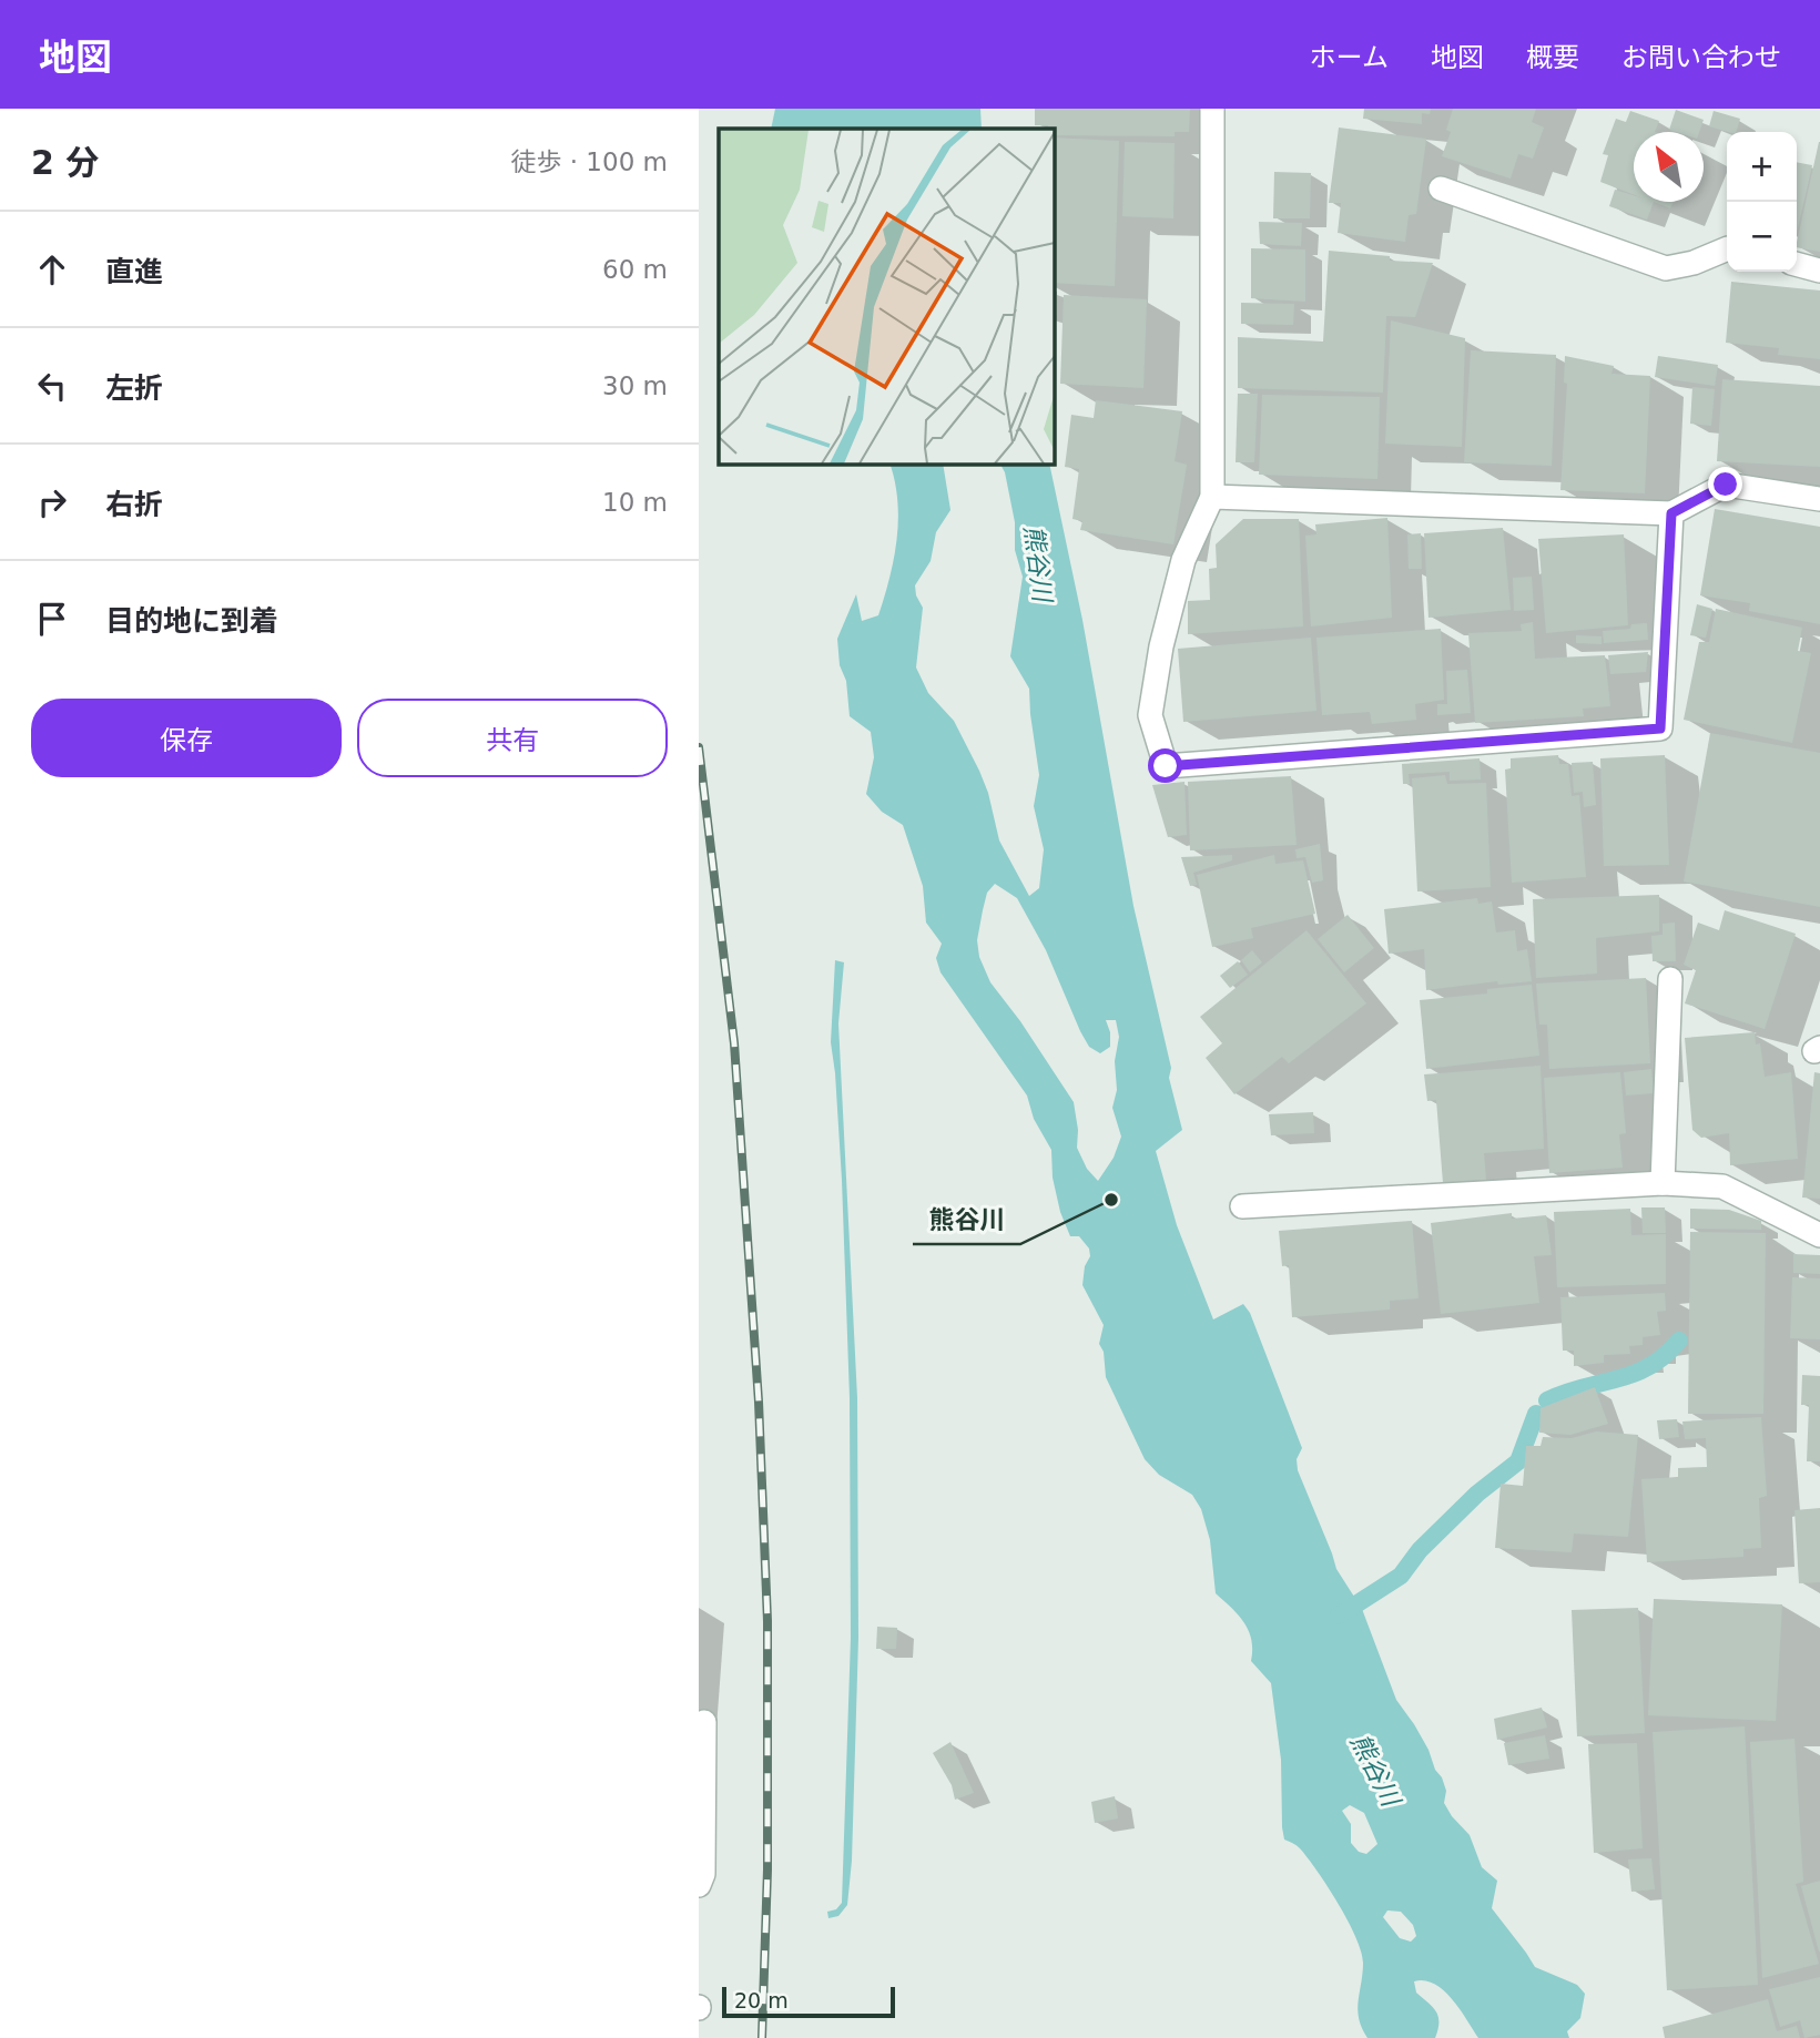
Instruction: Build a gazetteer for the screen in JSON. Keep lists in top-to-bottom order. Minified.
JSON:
{"water":["熊谷川"],"places":["熊谷川"],"scale_bar":"20 m","north":"top left","page":{"header":"地図","nav":["ホーム","地図","概要","お問い合わせ"],"heading":["2 分","徒歩 · 100 m"],"map_buttons":["+","−"],"list":[["直進","60 m"],["左折","30 m"],["右折","10 m"],"目的地に到着"],"buttons":["保存","共有"],"scale":"20 m"}}
